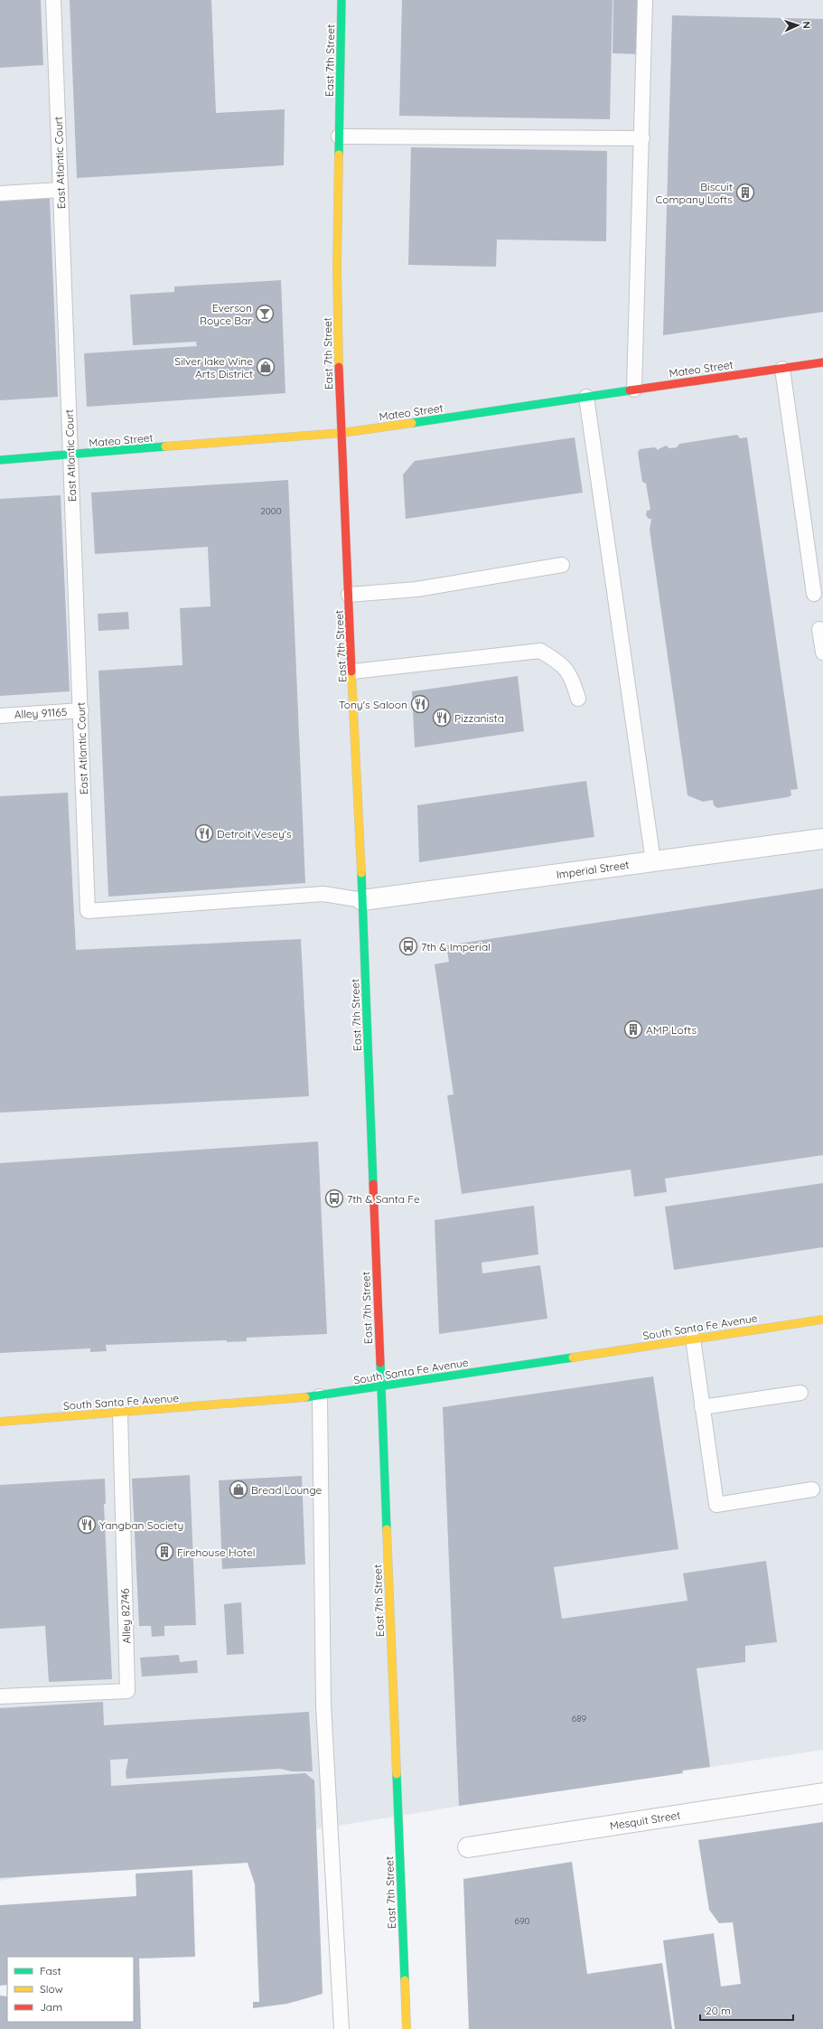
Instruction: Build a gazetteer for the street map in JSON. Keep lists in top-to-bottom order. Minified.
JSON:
{"streets":{"main road":["East 7th Street","Mateo Street","South Santa Fe Avenue"],"street":["Imperial Street","Mesquit Street"],"lane":["East Atlantic Court","Alley 91165","Alley 82746"]},"crossings":[["East 7th Street","East Atlantic Court"],["East 7th Street","Mateo Street"],["East 7th Street","Imperial Street"],["East 7th Street","South Santa Fe Avenue"],["East Atlantic Court","Mateo Street"],["East Atlantic Court","Alley 91165"],["East Atlantic Court","Imperial Street"],["South Santa Fe Avenue","Alley 82746"]],"places":{"building":["Biscuit Company Lofts","AMP Lofts","Firehouse Hotel"],"bar":["Everson Royce Bar"],"shop":["Silver lake Wine Arts District","Bread Lounge"],"restaurant":["Tony's Saloon","Pizzanista","Detroit Vesey's","Yangban Society"],"bus stop":["7th & Imperial","7th & Santa Fe"]},"house_numbers":["2000","689","690"],"legend":["Fast","Slow","Jam"],"scale_bar":"20 m","north":"right"}
